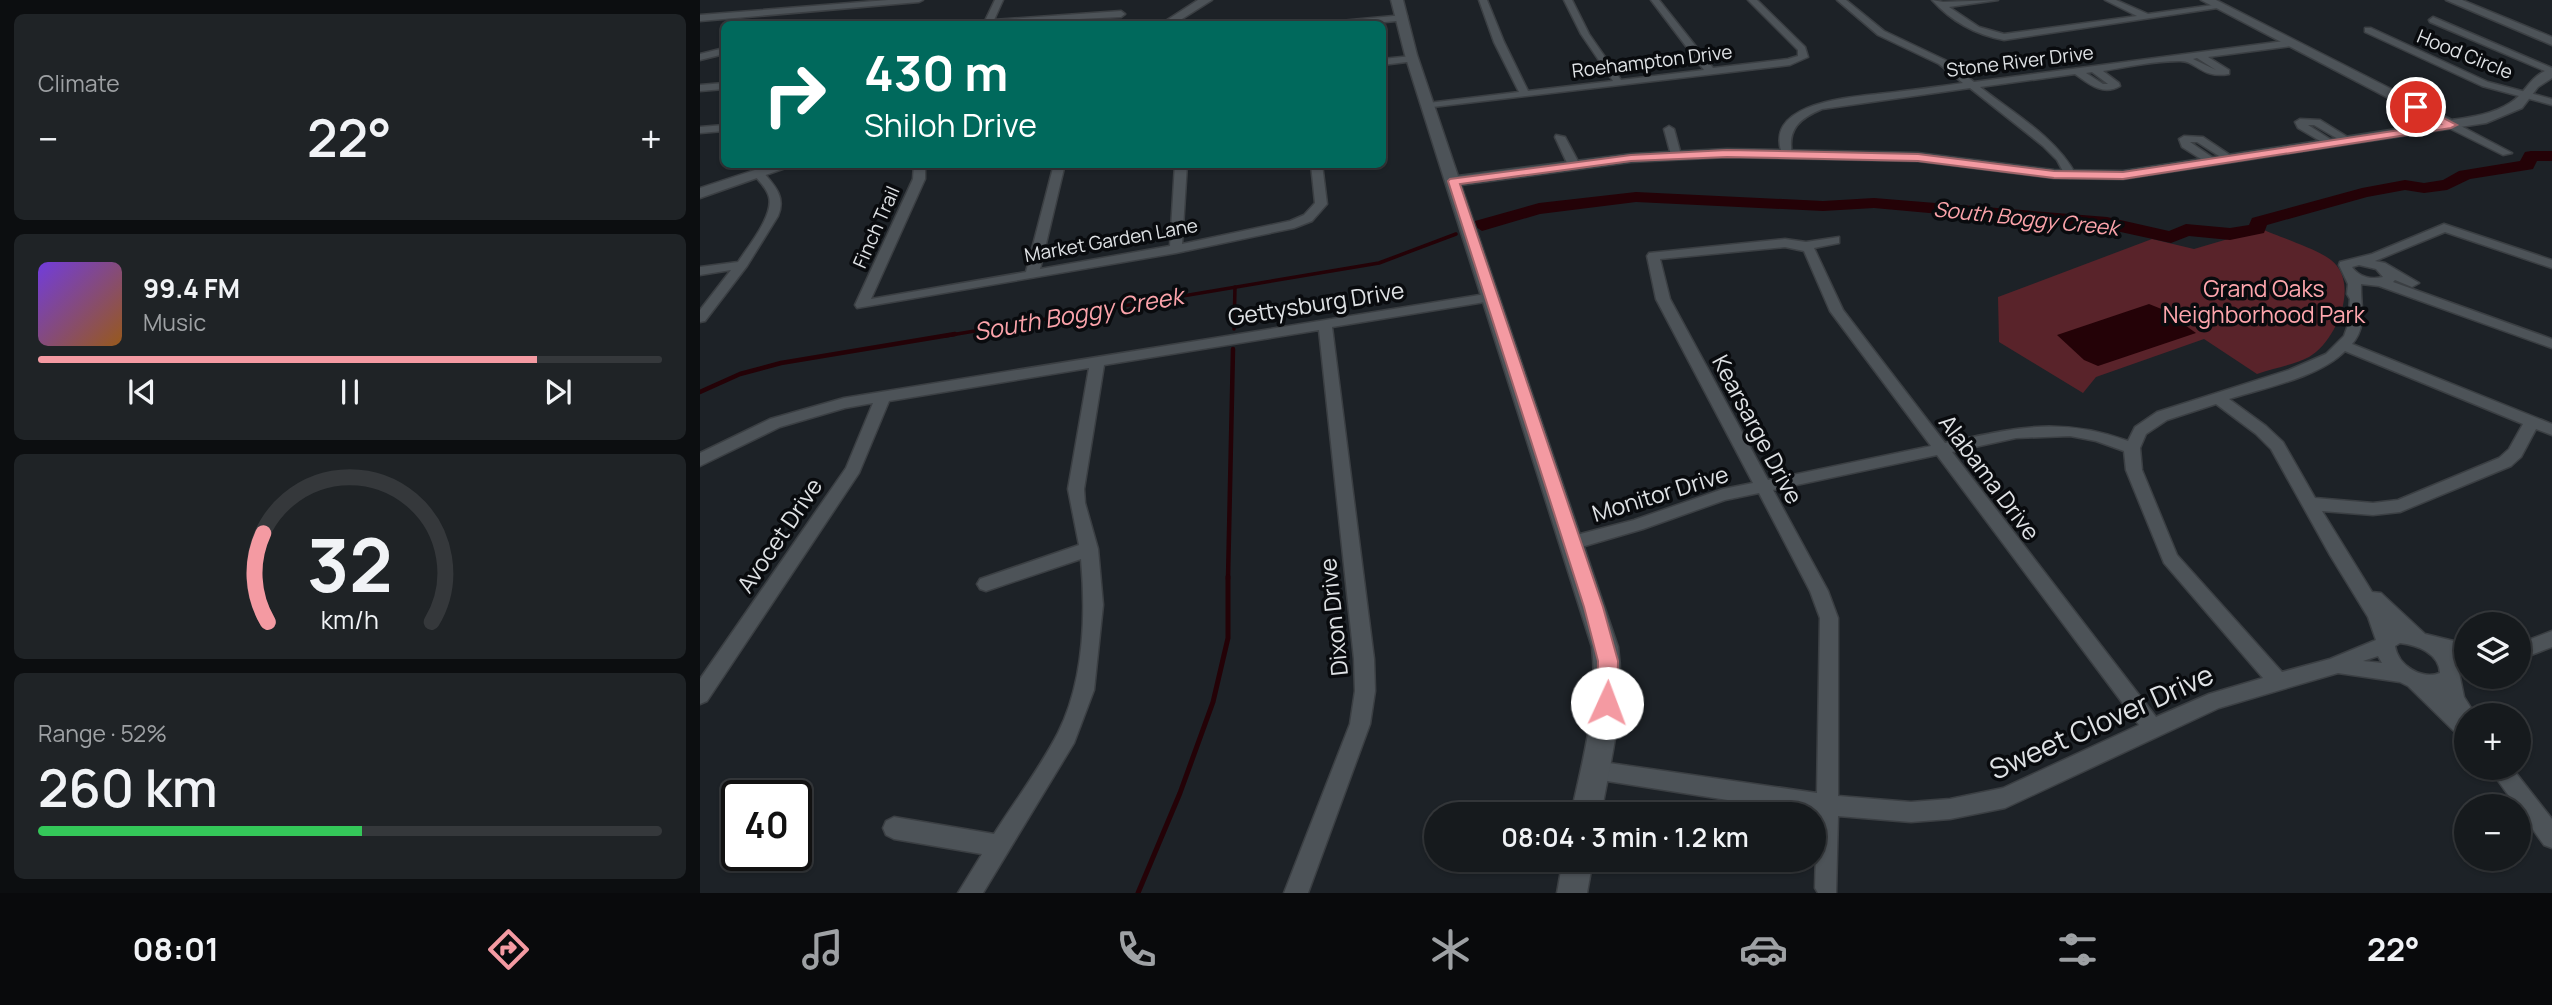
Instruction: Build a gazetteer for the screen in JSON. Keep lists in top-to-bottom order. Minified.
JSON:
{"streets":{"street":["Hood Circle","Roehampton Drive","Stone River Drive","Finch Trail","Market Garden Lane","Gettysburg Drive","Kearsarge Drive","Alabama Drive","Monitor Drive","Avocet Drive","Dixon Drive","Sweet Clover Drive"]},"crossings":[["Finch Trail","Market Garden Lane"],["Gettysburg Drive","Avocet Drive"],["Gettysburg Drive","Dixon Drive"],["Kearsarge Drive","Alabama Drive"],["Kearsarge Drive","Monitor Drive"],["Kearsarge Drive","Sweet Clover Drive"],["Alabama Drive","Monitor Drive"],["Alabama Drive","Sweet Clover Drive"]],"water":["South Boggy Creek"],"parks":["Grand Oaks Neighborhood Park"],"page":{"tile":["Climate",["Range · 52%","260 km"]],"turn":["430 m","Shiloh Drive"],"heat":["−","22°","+"],"song":["99.4 FM","Music"],"map_buttons":["+","−"],"limit":"40","trip":"08:04 · 3 min · 1.2 km","tabs":["08:01","22°"],"gauge":["32","km/h"]}}
